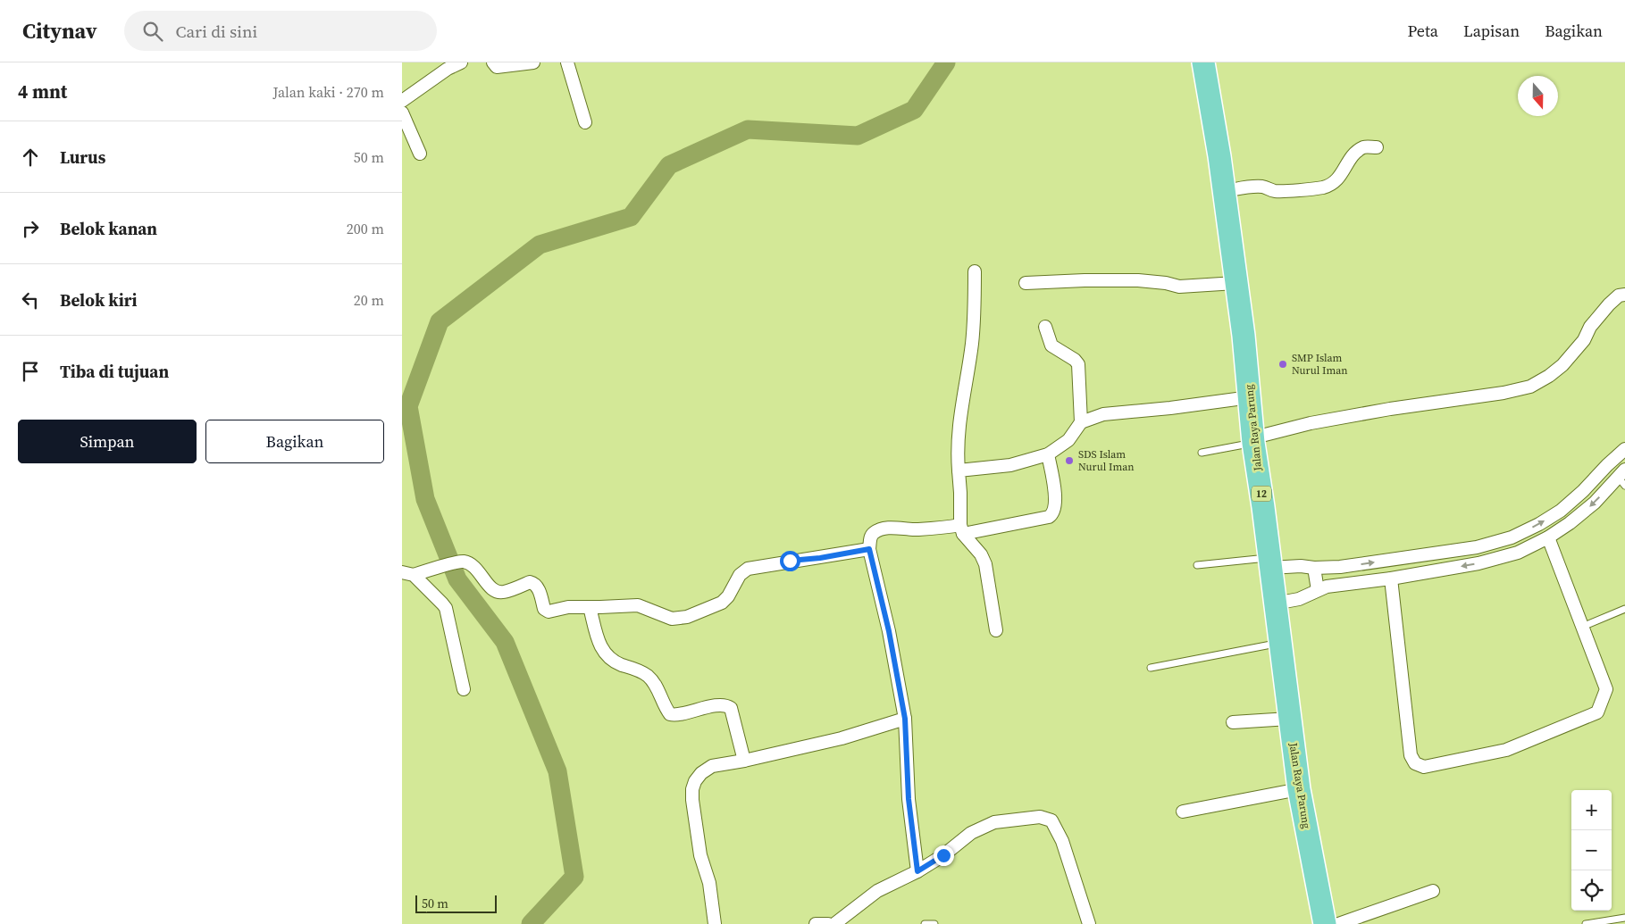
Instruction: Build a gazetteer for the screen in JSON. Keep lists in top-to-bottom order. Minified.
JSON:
{"streets":{"highway":["Jalan Raya Parung","12"]},"places":["SMP Islam Nurul Iman","SDS Islam Nurul Iman"],"scale_bar":"50 m","north":"bottom","page":{"header":"Citynav","search":"Cari di sini","nav":["Peta","Lapisan","Bagikan"],"heading":["4 mnt","Jalan kaki · 270 m"],"list":[["Lurus","50 m"],["Belok kanan","200 m"],["Belok kiri","20 m"],"Tiba di tujuan"],"buttons":["Simpan","Bagikan"],"map_buttons":["+","−"],"scale":"50 m"}}
